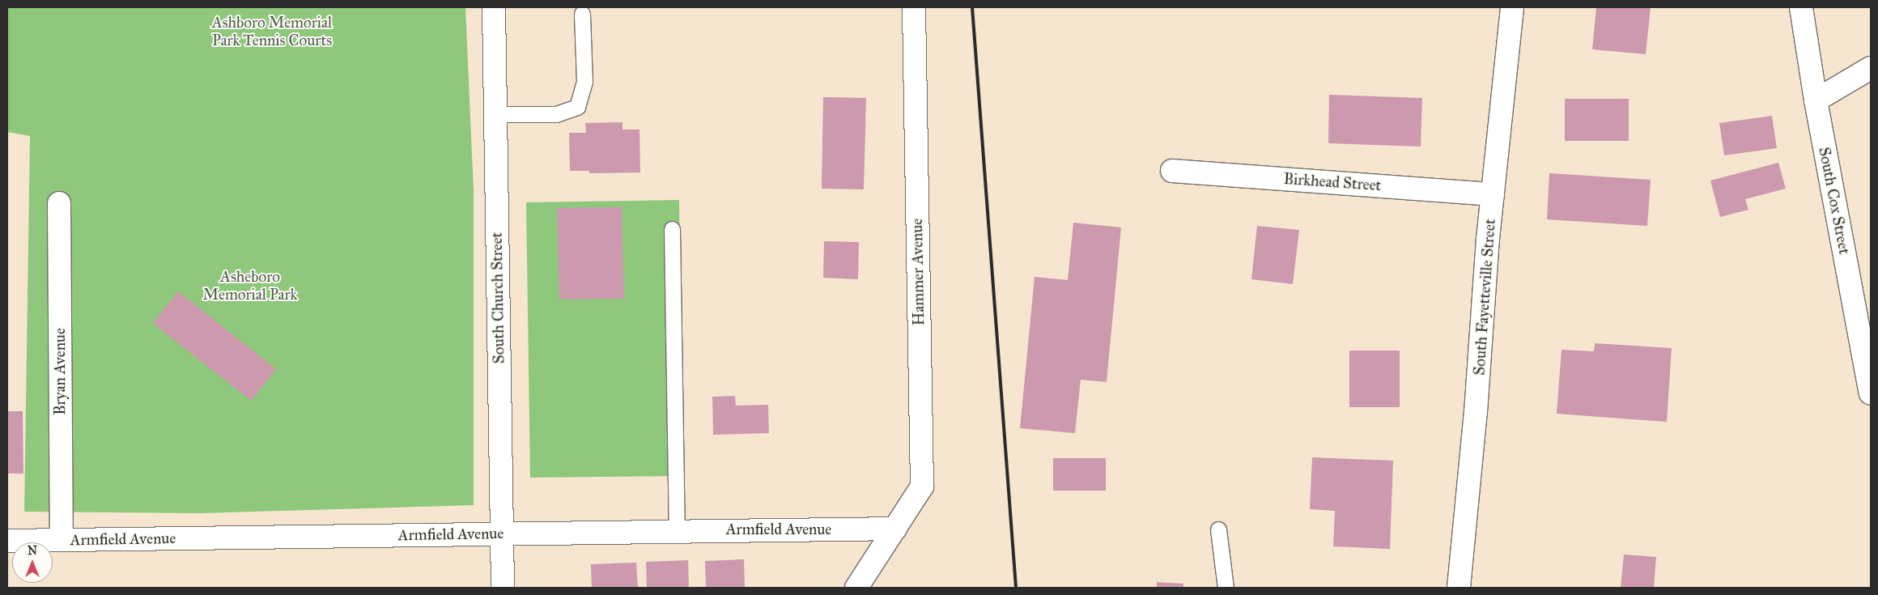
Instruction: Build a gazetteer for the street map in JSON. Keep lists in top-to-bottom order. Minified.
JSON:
{"streets":{"street":["Birkhead Street","South Cox Street","Hammer Avenue","South Fayetteville Street","South Church Street","Bryan Avenue","Armfield Avenue"]},"crossings":[["Birkhead Street","South Fayetteville Street"],["Hammer Avenue","Armfield Avenue"],["South Church Street","Armfield Avenue"],["Bryan Avenue","Armfield Avenue"]],"parks":["Ashboro Memorial Park Tennis Courts","Asheboro Memorial Park"],"north":"top"}
